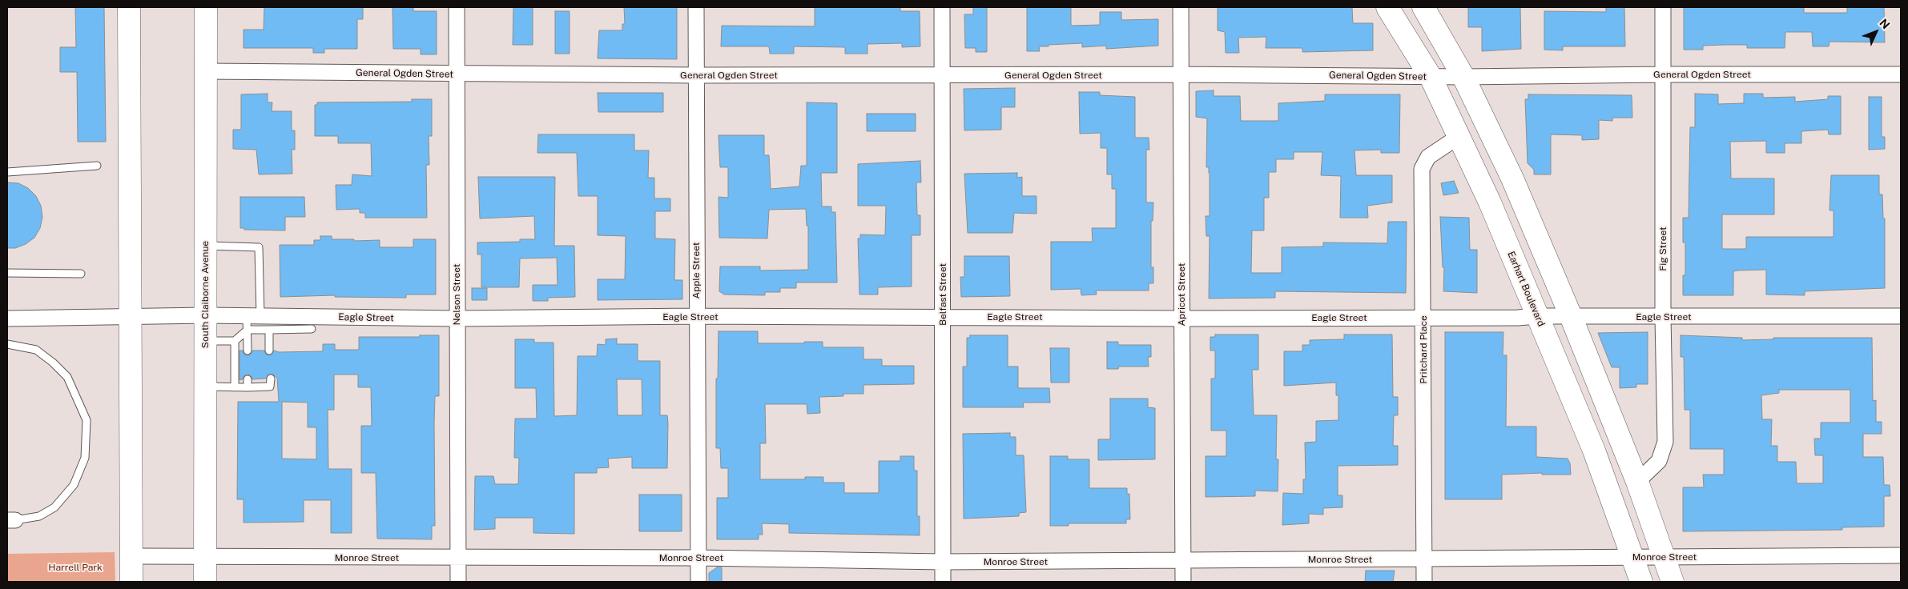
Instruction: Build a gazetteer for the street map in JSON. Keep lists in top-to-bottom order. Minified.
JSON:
{"streets":{"main road":["Earhart Boulevard","South Claiborne Avenue"],"street":["General Ogden Street","Fig Street","Apple Street","Nelson Street","Belfast Street","Apricot Street","Eagle Street","Pritchard Place","Monroe Street"]},"crossings":[["General Ogden Street","Fig Street"],["General Ogden Street","Apple Street"],["General Ogden Street","Earhart Boulevard"],["General Ogden Street","South Claiborne Avenue"],["General Ogden Street","Nelson Street"],["General Ogden Street","Belfast Street"],["General Ogden Street","Apricot Street"],["Fig Street","Eagle Street"],["Apple Street","Eagle Street"],["Apple Street","Monroe Street"],["Earhart Boulevard","Eagle Street"],["Earhart Boulevard","Pritchard Place"],["Earhart Boulevard","Monroe Street"],["South Claiborne Avenue","Eagle Street"],["South Claiborne Avenue","Monroe Street"],["Nelson Street","Eagle Street"],["Nelson Street","Monroe Street"],["Belfast Street","Eagle Street"],["Belfast Street","Monroe Street"],["Apricot Street","Eagle Street"],["Apricot Street","Monroe Street"],["Eagle Street","Pritchard Place"],["Pritchard Place","Monroe Street"]],"parks":["Harrell Park"],"north":"top right"}
